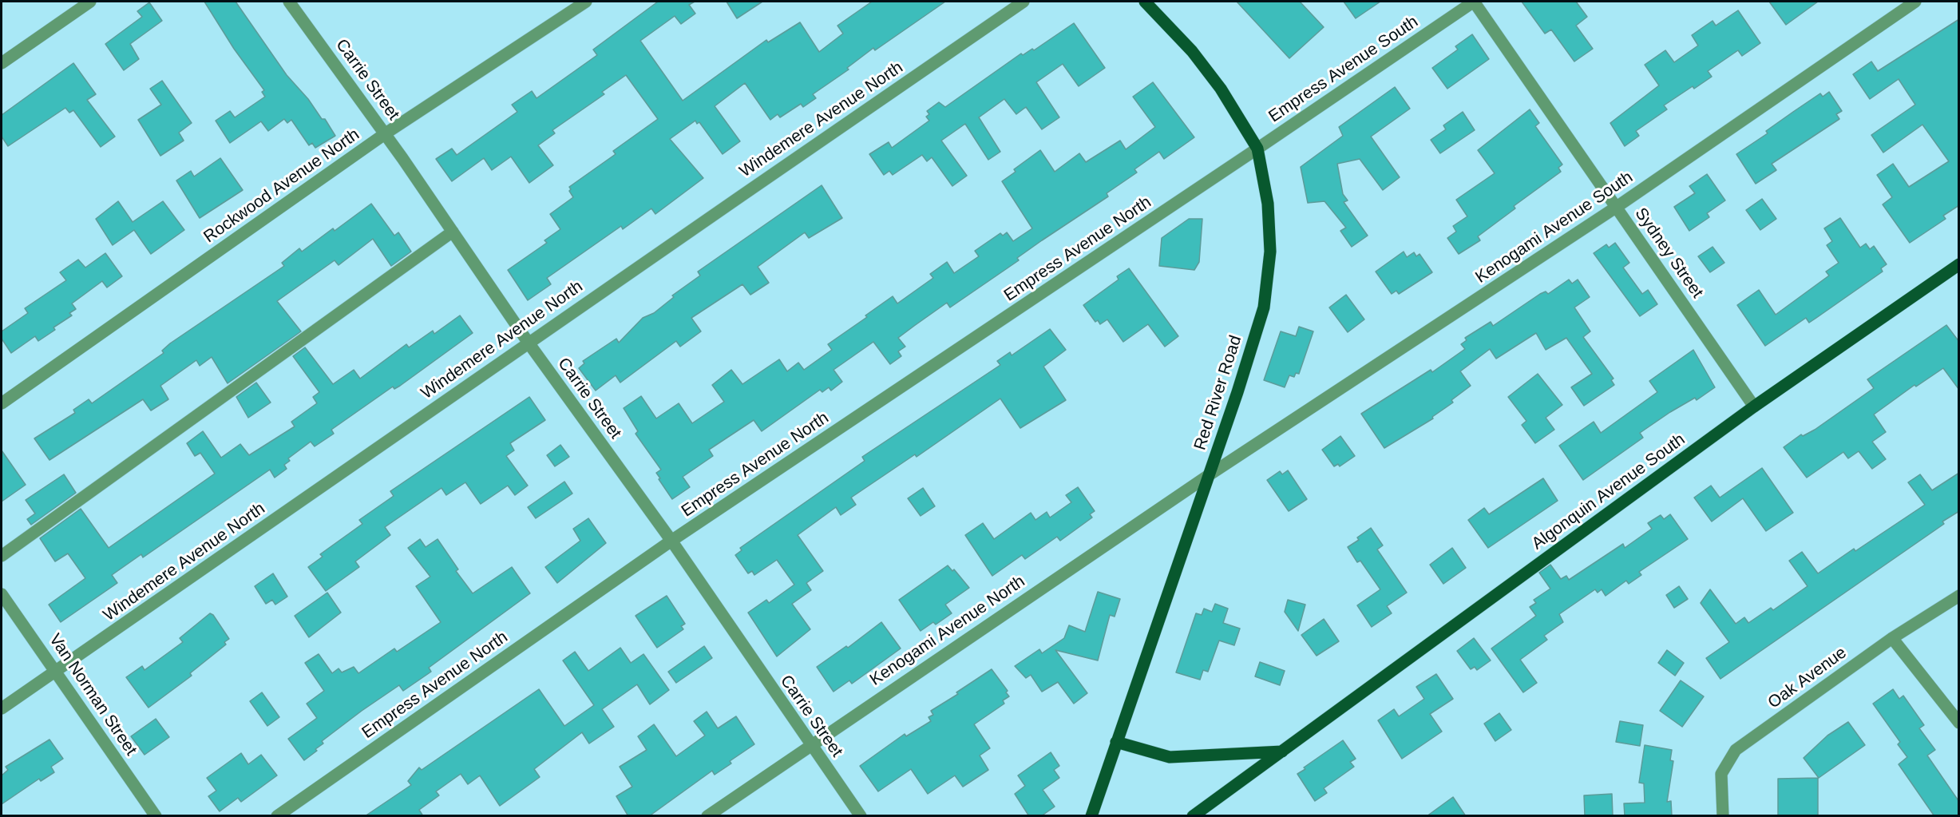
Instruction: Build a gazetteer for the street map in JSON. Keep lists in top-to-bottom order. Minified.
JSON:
{"streets":{"main road":["Red River Road","Algonquin Avenue South"],"street":["Empress Avenue South","Carrie Street","Windemere Avenue North","Rockwood Avenue North","Kenogami Avenue South","Empress Avenue North","Sydney Street","Kenogami Avenue North","Oak Avenue","Van Norman Street"]},"crossings":[["Empress Avenue South","Empress Avenue North"],["Empress Avenue South","Sydney Street"],["Empress Avenue South","Red River Road"],["Carrie Street","Windemere Avenue North"],["Carrie Street","Rockwood Avenue North"],["Carrie Street","Empress Avenue North"],["Carrie Street","Kenogami Avenue North"],["Windemere Avenue North","Van Norman Street"],["Kenogami Avenue South","Sydney Street"],["Kenogami Avenue South","Red River Road"],["Kenogami Avenue South","Kenogami Avenue North"],["Empress Avenue North","Red River Road"],["Sydney Street","Algonquin Avenue South"],["Red River Road","Kenogami Avenue North"]]}
